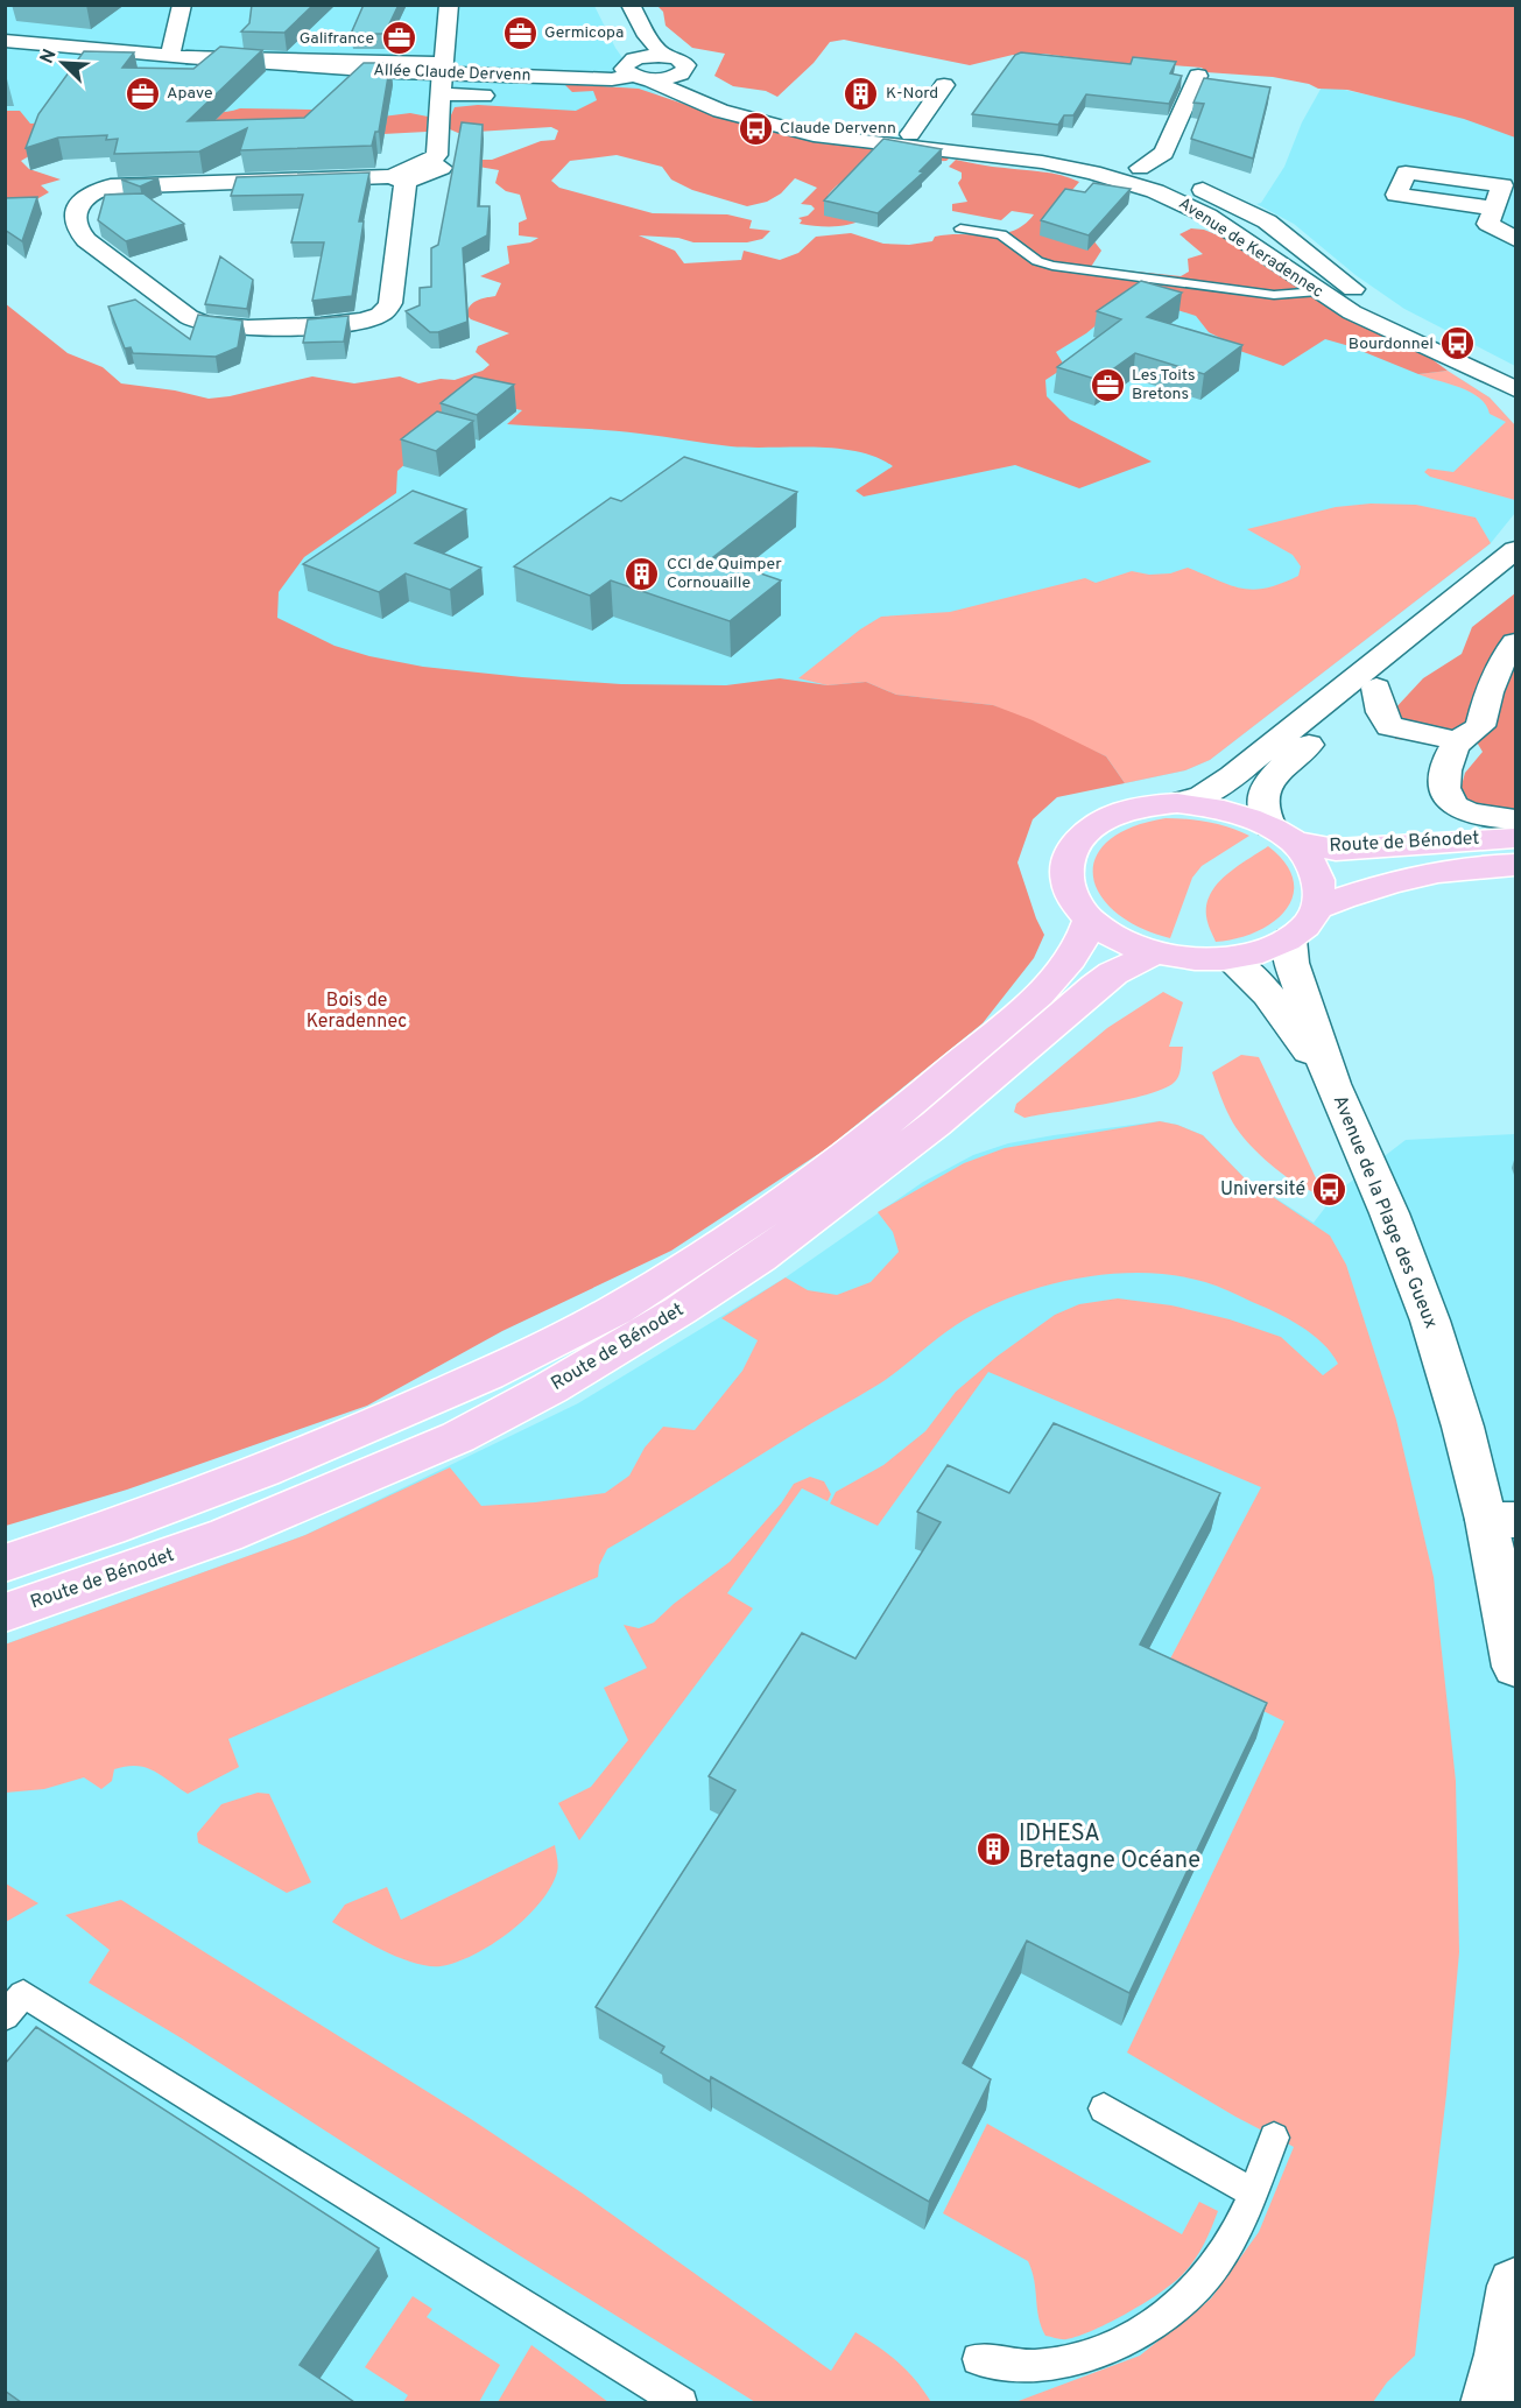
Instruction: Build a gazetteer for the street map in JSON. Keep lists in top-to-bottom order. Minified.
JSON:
{"streets":{"main road":["Route de Bénodet"],"street":["Allée Claude Dervenn","Avenue de Keradennec","Avenue de la Plage des Gueux"]},"crossings":[["Allée Claude Dervenn","Avenue de Keradennec"],["Route de Bénodet","Avenue de la Plage des Gueux"]],"parks":["Bois de Keradennec"],"places":{"office":["Germicopa","Galifrance","Apave","Les Toits Bretons"],"building":["K-Nord","CCI de Quimper Cornouaille","IDHESA Bretagne Océane"],"bus stop":["Claude Dervenn","Bourdonnel","Université"]},"north":"top left"}
